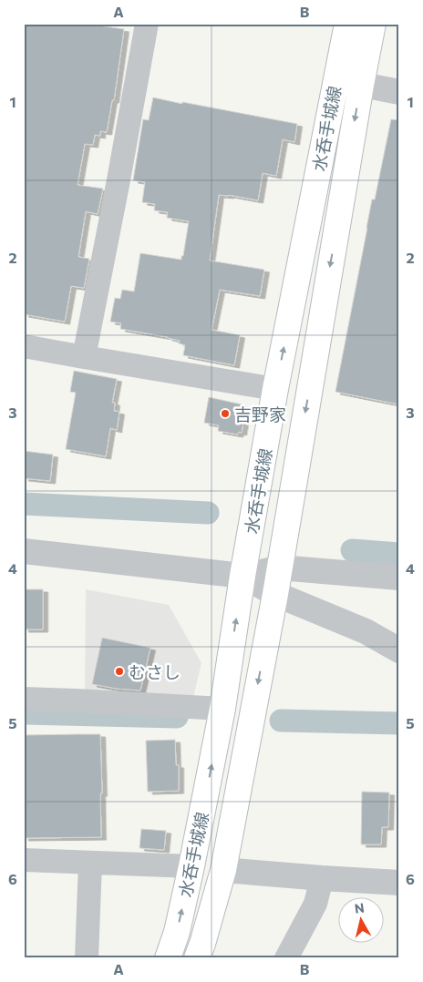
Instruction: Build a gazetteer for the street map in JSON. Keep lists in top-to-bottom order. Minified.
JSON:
{"streets":{"main road":["水呑手城線"]},"places":["吉野家","むさし"],"north":"top","grid":{"columns":["A","B"],"rows":["1","2","3","4","5","6"]}}
